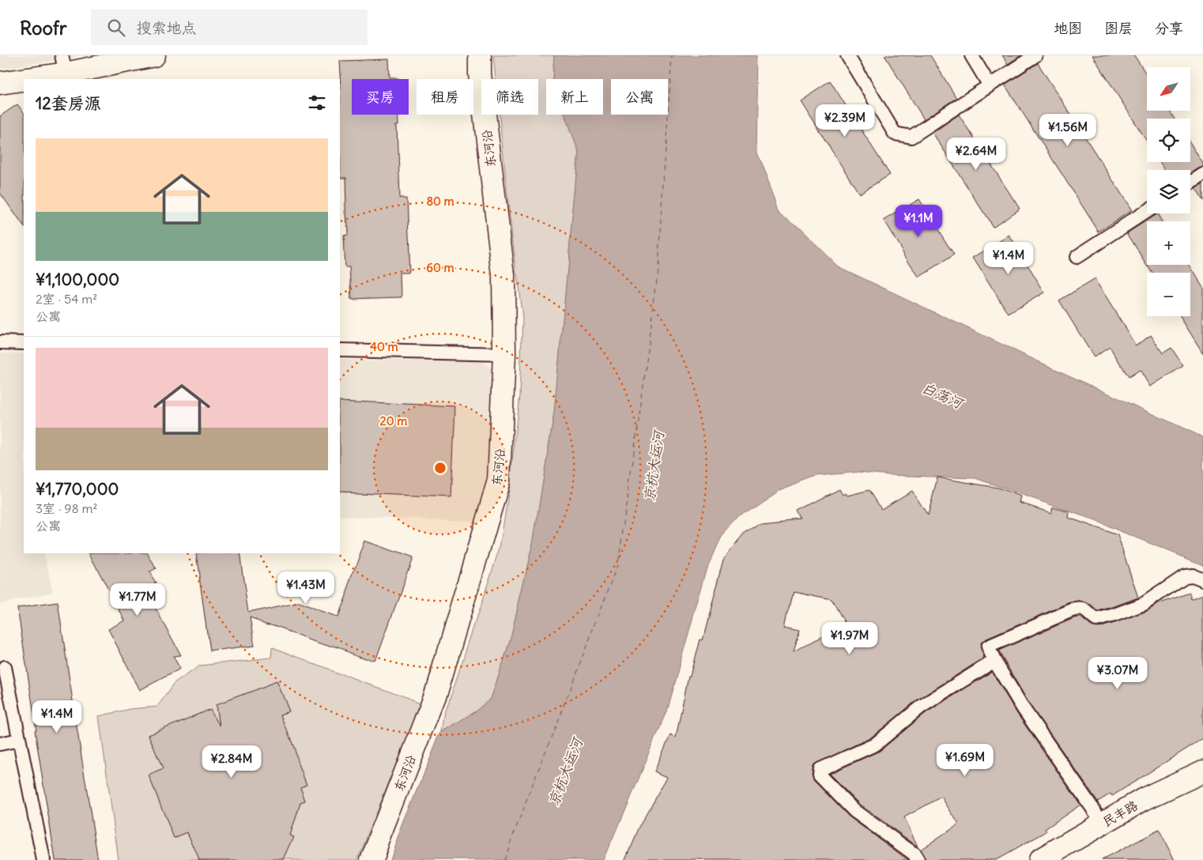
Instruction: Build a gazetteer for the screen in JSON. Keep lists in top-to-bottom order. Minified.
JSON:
{"streets":{"street":["东河沿","民丰路"]},"water":["白荡河","京杭大运河"],"north":"bottom left","page":{"header":"Roofr","search":"搜索地点","nav":["地图","图层","分享"],"map_buttons":["+","−"],"chip":["买房","租房","筛选","新上","公寓"],"heading":"12套房源","price":["¥2.39M","¥1.56M","¥2.64M","¥1.1M","¥1.4M","¥1.43M","¥1.77M","¥1.97M","¥3.07M","¥1.4M","¥1.69M","¥2.84M"],"list":[{"name":"¥1,100,000","note":"2室 · 54 m² · 公寓"},{"name":"¥1,770,000","note":"3室 · 98 m² · 公寓"}]},"rings":["80 m","60 m","40 m","20 m"]}
